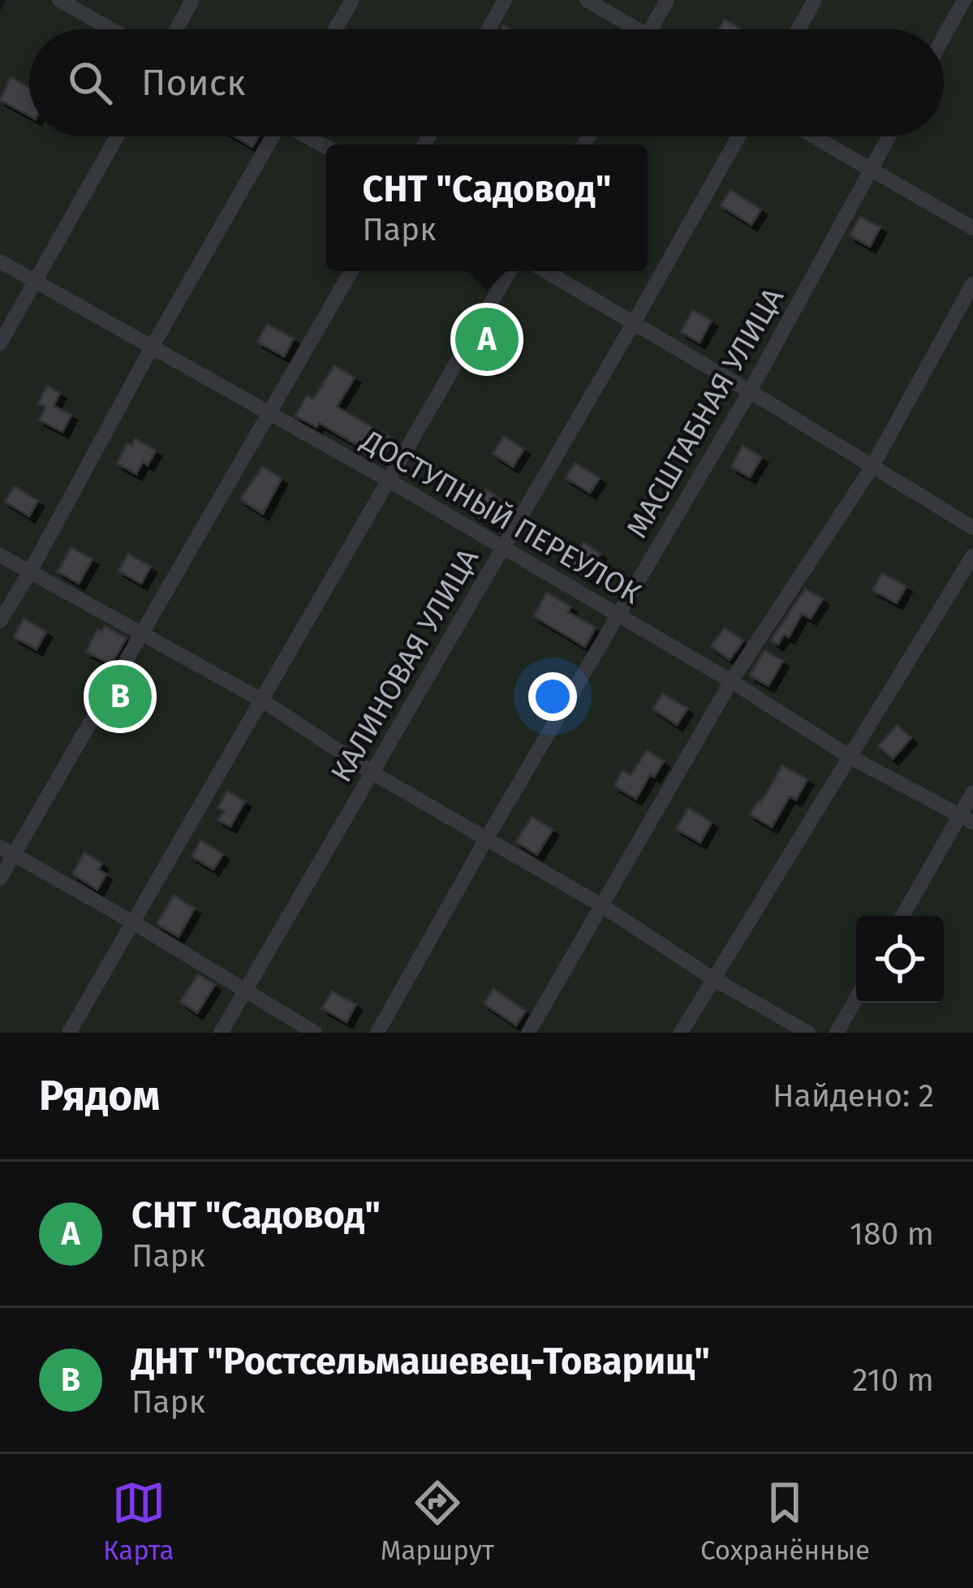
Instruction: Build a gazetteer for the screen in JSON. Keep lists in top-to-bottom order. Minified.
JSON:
{"streets":{"lane":["МАСШТАБНАЯ УЛИЦА","ДОСТУПНЫЙ ПЕРЕУЛОК","КАЛИНОВАЯ УЛИЦА"]},"crossings":[["МАСШТАБНАЯ УЛИЦА","ДОСТУПНЫЙ ПЕРЕУЛОК"],["ДОСТУПНЫЙ ПЕРЕУЛОК","КАЛИНОВАЯ УЛИЦА"]],"page":{"search":"Поиск","popup":["СНТ \"Садовод\"","Парк"],"pins":["A","B"],"heading":["Рядом","Найдено: 2"],"list":[{"mark":"A","name":"СНТ \"Садовод\"","note":"Парк","value":"180 m"},{"mark":"B","name":"ДНТ \"Ростсельмашевец-Товарищ\"","note":"Парк","value":"210 m"}],"nav":["Карта","Маршрут","Сохранённые"]}}
